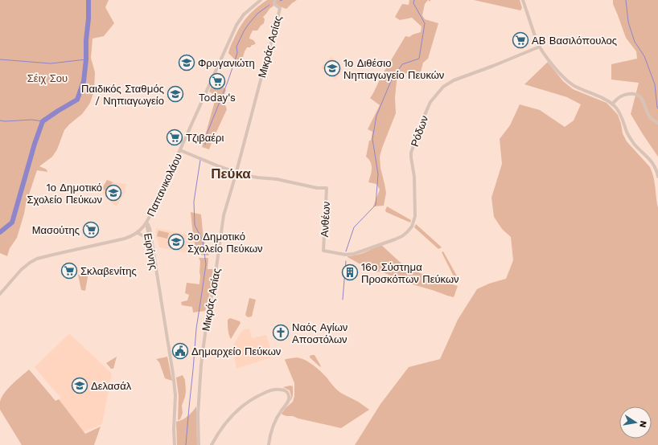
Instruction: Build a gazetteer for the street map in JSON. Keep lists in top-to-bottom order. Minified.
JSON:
{"streets":{"street":["Μικράς Ασίας","Ρόδων","Παπανικολάου","Ανθέων","Ειρήνης"]},"crossings":[["Μικράς Ασίας","Ανθέων"],["Ρόδων","Ανθέων"],["Παπανικολάου","Ειρήνης"]],"districts":["Πεύκα"],"parks":["Σέιχ Σου"],"places":{"supermarket":["ΑΒ Βασιλόπουλος","Today's","Τζιβαέρι","Μασούτης","Σκλαβενίτης"],"school or university":["Φρυγανιώτη","1ο Διθέσιο Νηπιαγωγείο Πευκών","Παιδικός Σταθμός / Νηπιαγωγείο","1ο Δημοτικό Σχολείο Πεύκων","3ο Δημοτικό Σχολείο Πεύκων","Δελασάλ"],"building":["16ο Σύστημα Προσκόπων Πεύκων"],"church":["Ναός Αγίων Αποστόλων"],"public building":["Δημαρχείο Πεύκων"]},"north":"right"}
